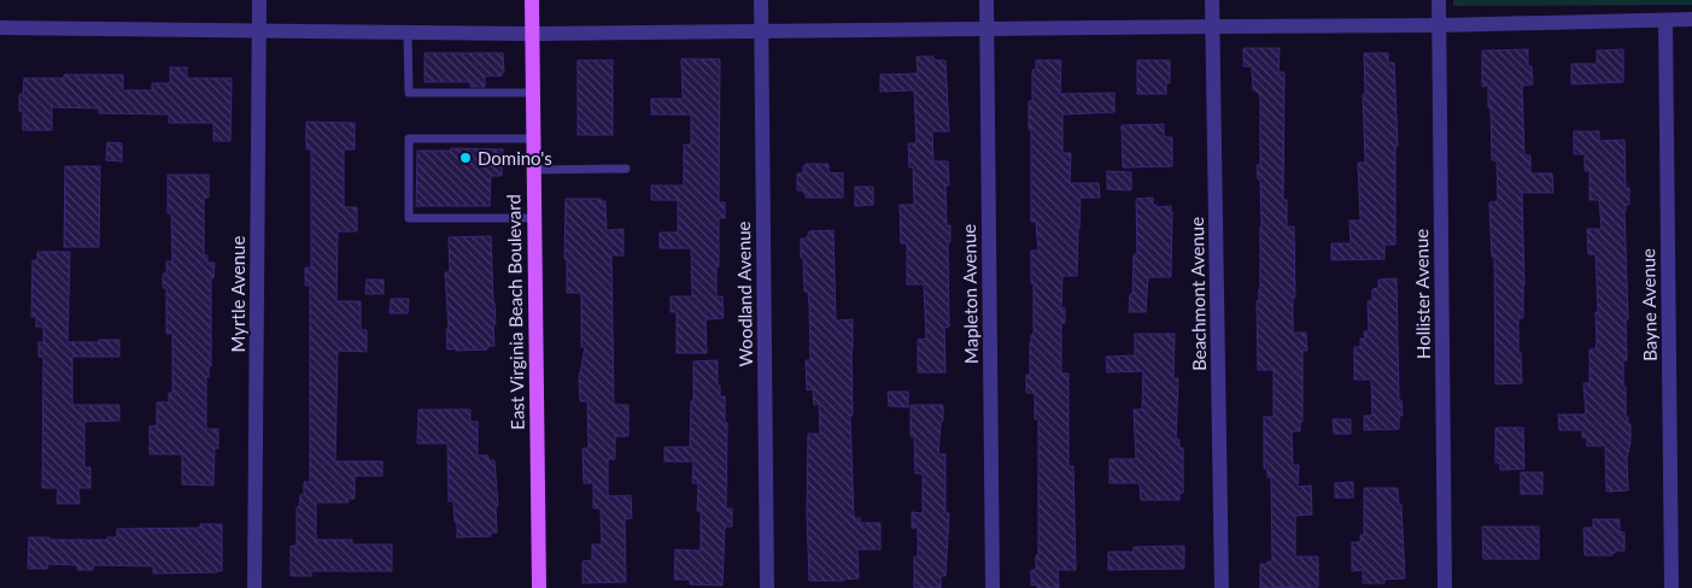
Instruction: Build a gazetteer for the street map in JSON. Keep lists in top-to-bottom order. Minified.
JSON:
{"streets":{"main road":["East Virginia Beach Boulevard"],"street":["Myrtle Avenue","Woodland Avenue","Mapleton Avenue","Beachmont Avenue","Hollister Avenue","Bayne Avenue"]},"places":["Domino's"]}
